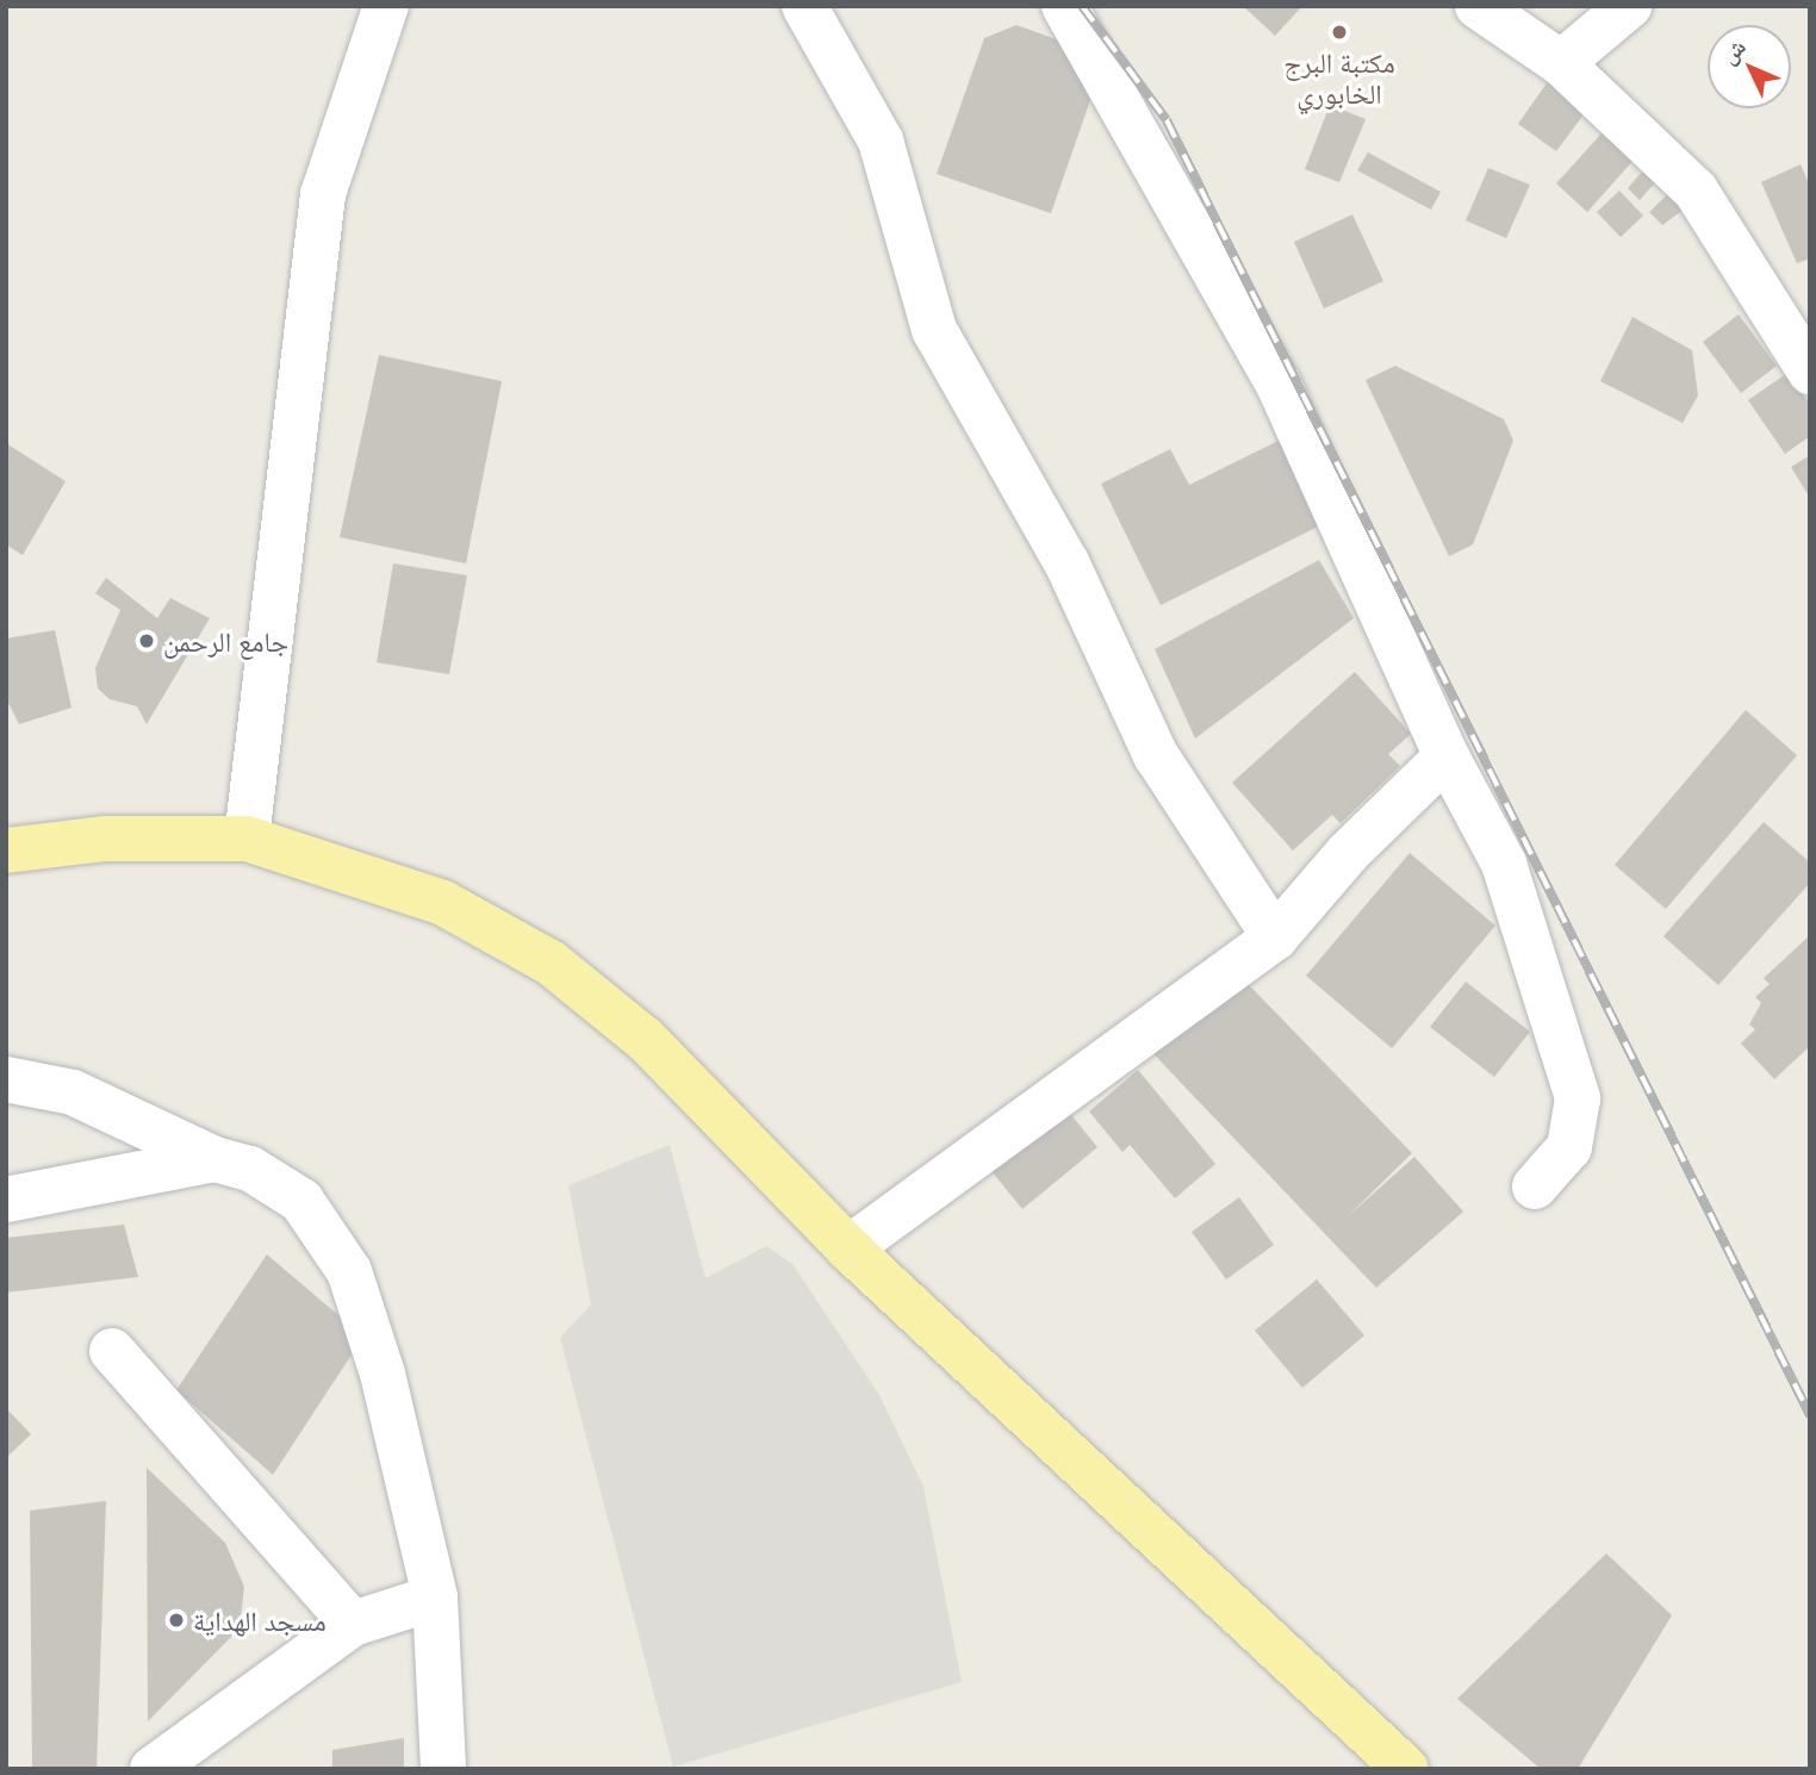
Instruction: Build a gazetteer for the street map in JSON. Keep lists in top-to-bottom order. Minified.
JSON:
{"places":["مكتبة البرج الخابوري","جامع الرحمن","مسجد الهداية"],"north":"top left"}
